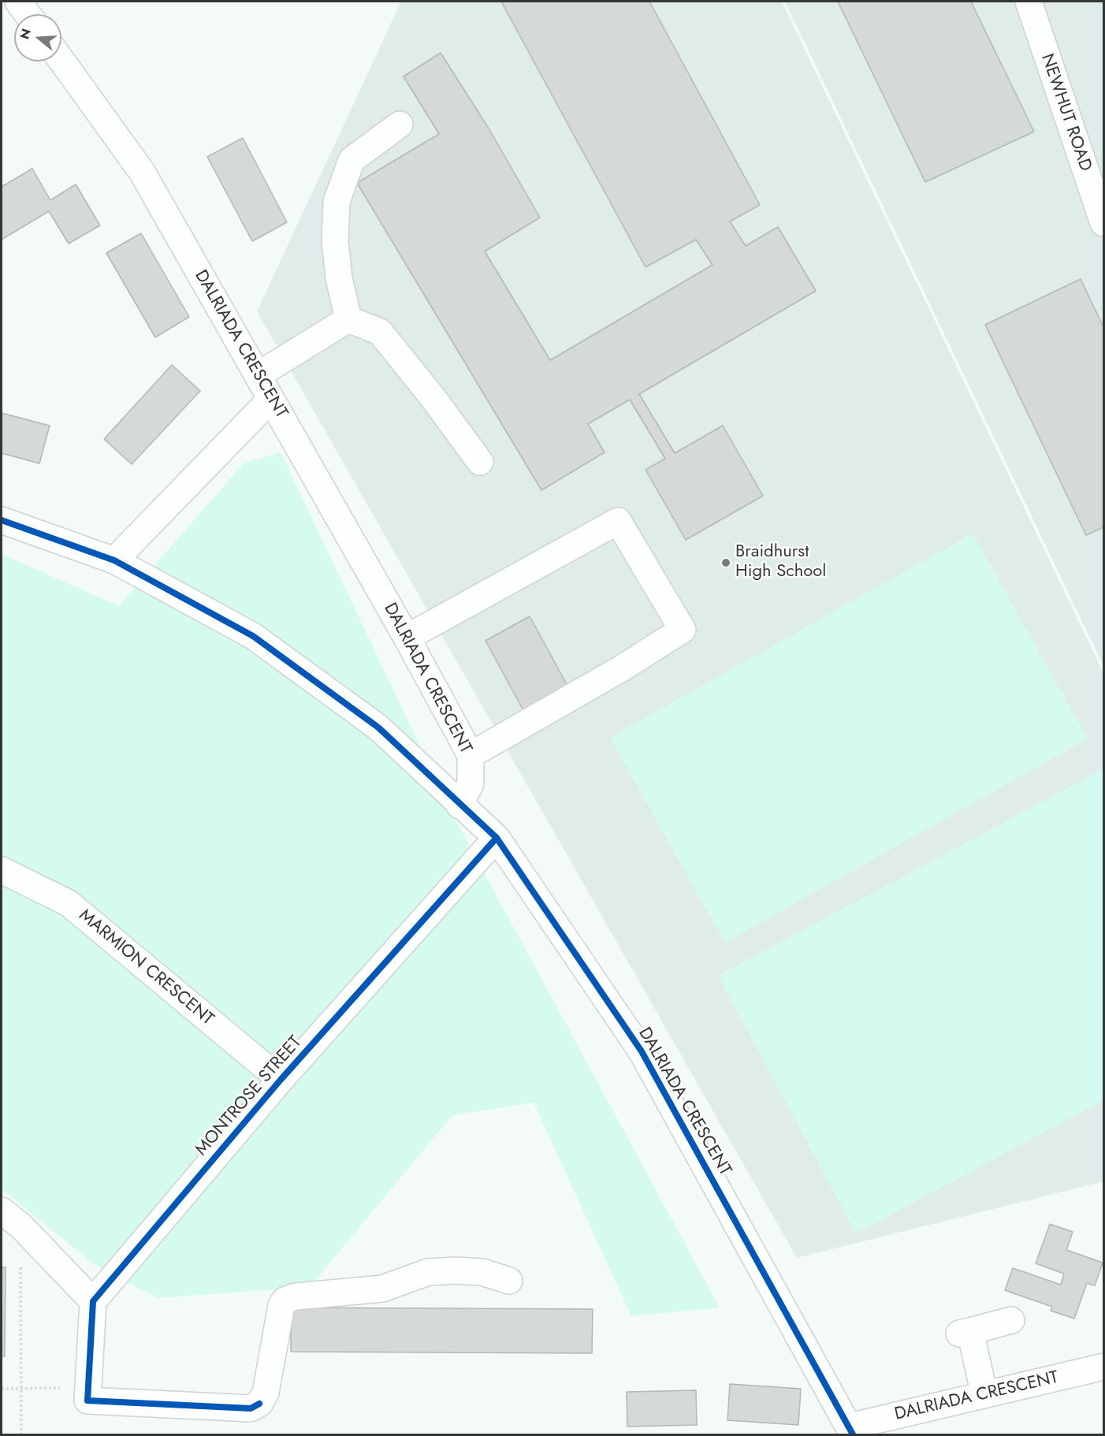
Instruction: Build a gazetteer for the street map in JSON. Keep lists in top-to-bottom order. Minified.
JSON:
{"streets":{"street":["NEWHUT ROAD","DALRIADA CRESCENT","MARMION CRESCENT","MONTROSE STREET"]},"crossings":[["DALRIADA CRESCENT","MONTROSE STREET"],["MARMION CRESCENT","MONTROSE STREET"]],"places":["Braidhurst High School"],"north":"left"}
